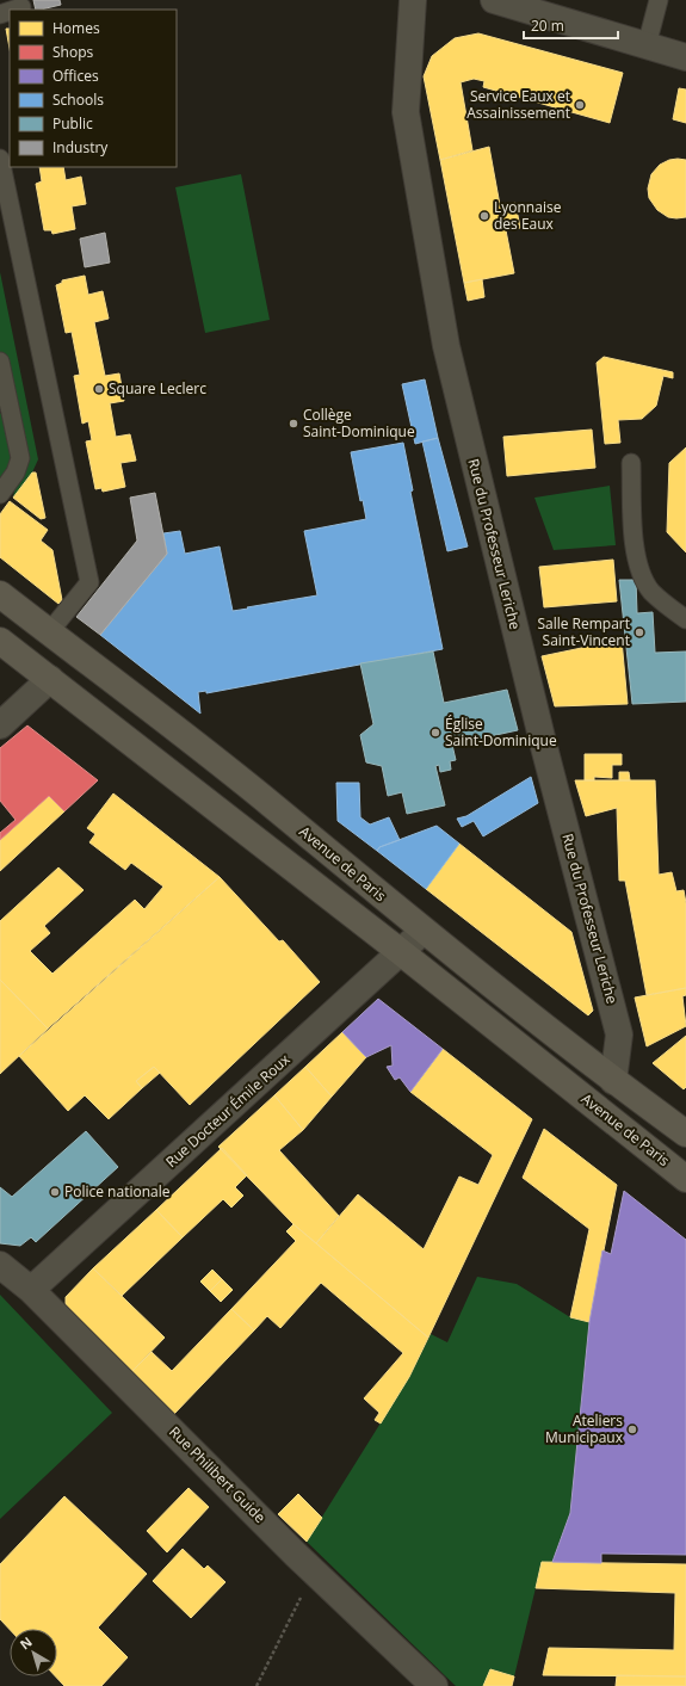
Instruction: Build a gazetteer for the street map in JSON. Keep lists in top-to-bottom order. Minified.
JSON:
{"streets":{"main road":["Avenue de Paris"],"street":["Rue du Professeur Leriche","Rue Docteur Émile Roux","Rue Philibert Guide"]},"crossings":[["Rue du Professeur Leriche","Avenue de Paris"],["Avenue de Paris","Rue Docteur Émile Roux"],["Rue Docteur Émile Roux","Rue Philibert Guide"]],"places":["Service Eaux et Assainissement","Lyonnaise des Eaux","Square Leclerc","Collège Saint-Dominique","Salle Rempart Saint-Vincent","Église Saint-Dominique","Police nationale","Ateliers Municipaux"],"legend":["Homes","Shops","Offices","Schools","Public","Industry"],"scale_bar":"20 m","north":"top left"}
